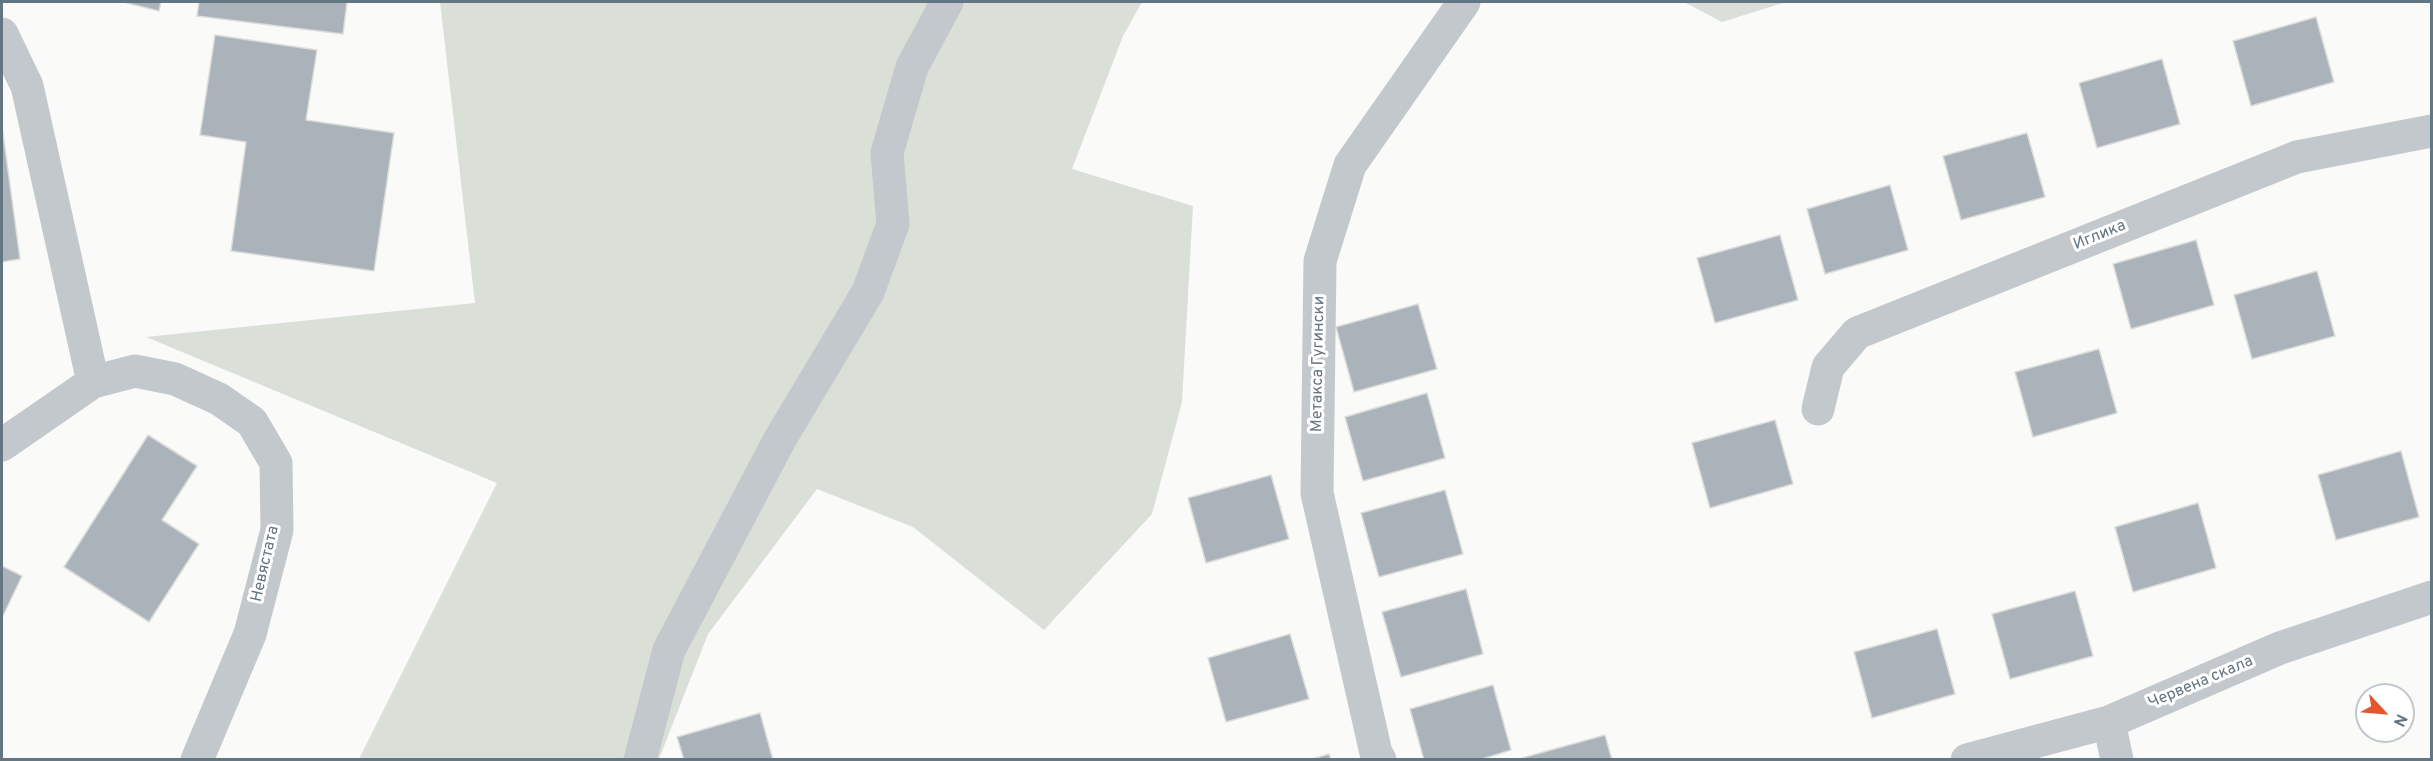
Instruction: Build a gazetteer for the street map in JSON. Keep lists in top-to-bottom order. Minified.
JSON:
{"streets":{"street":["Иглика","Метакса Гугински","Невястата","Червена скала"]},"north":"bottom right"}
